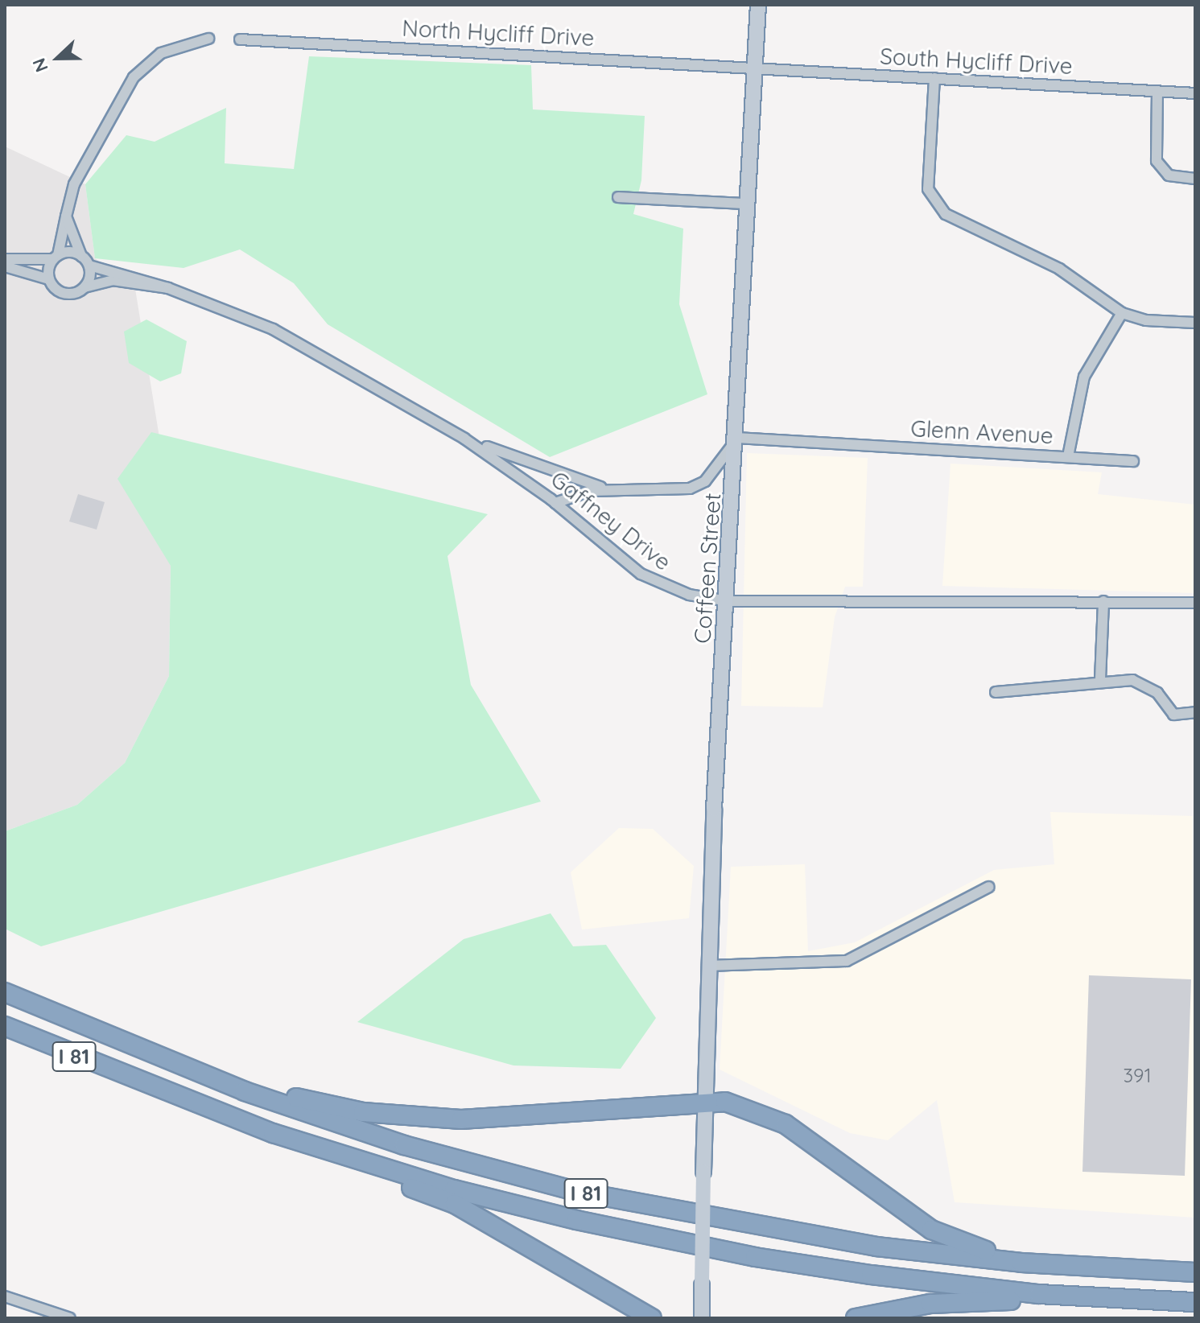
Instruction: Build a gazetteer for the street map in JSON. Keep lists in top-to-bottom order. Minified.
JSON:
{"streets":{"highway":["I 81"],"main road":["Coffeen Street"],"street":["North Hycliff Drive","South Hycliff Drive","Glenn Avenue","Gaffney Drive"]},"crossings":[["North Hycliff Drive","South Hycliff Drive"],["North Hycliff Drive","Coffeen Street"],["South Hycliff Drive","Coffeen Street"],["Glenn Avenue","Coffeen Street"],["Gaffney Drive","Coffeen Street"]],"house_numbers":["391"],"north":"left"}
